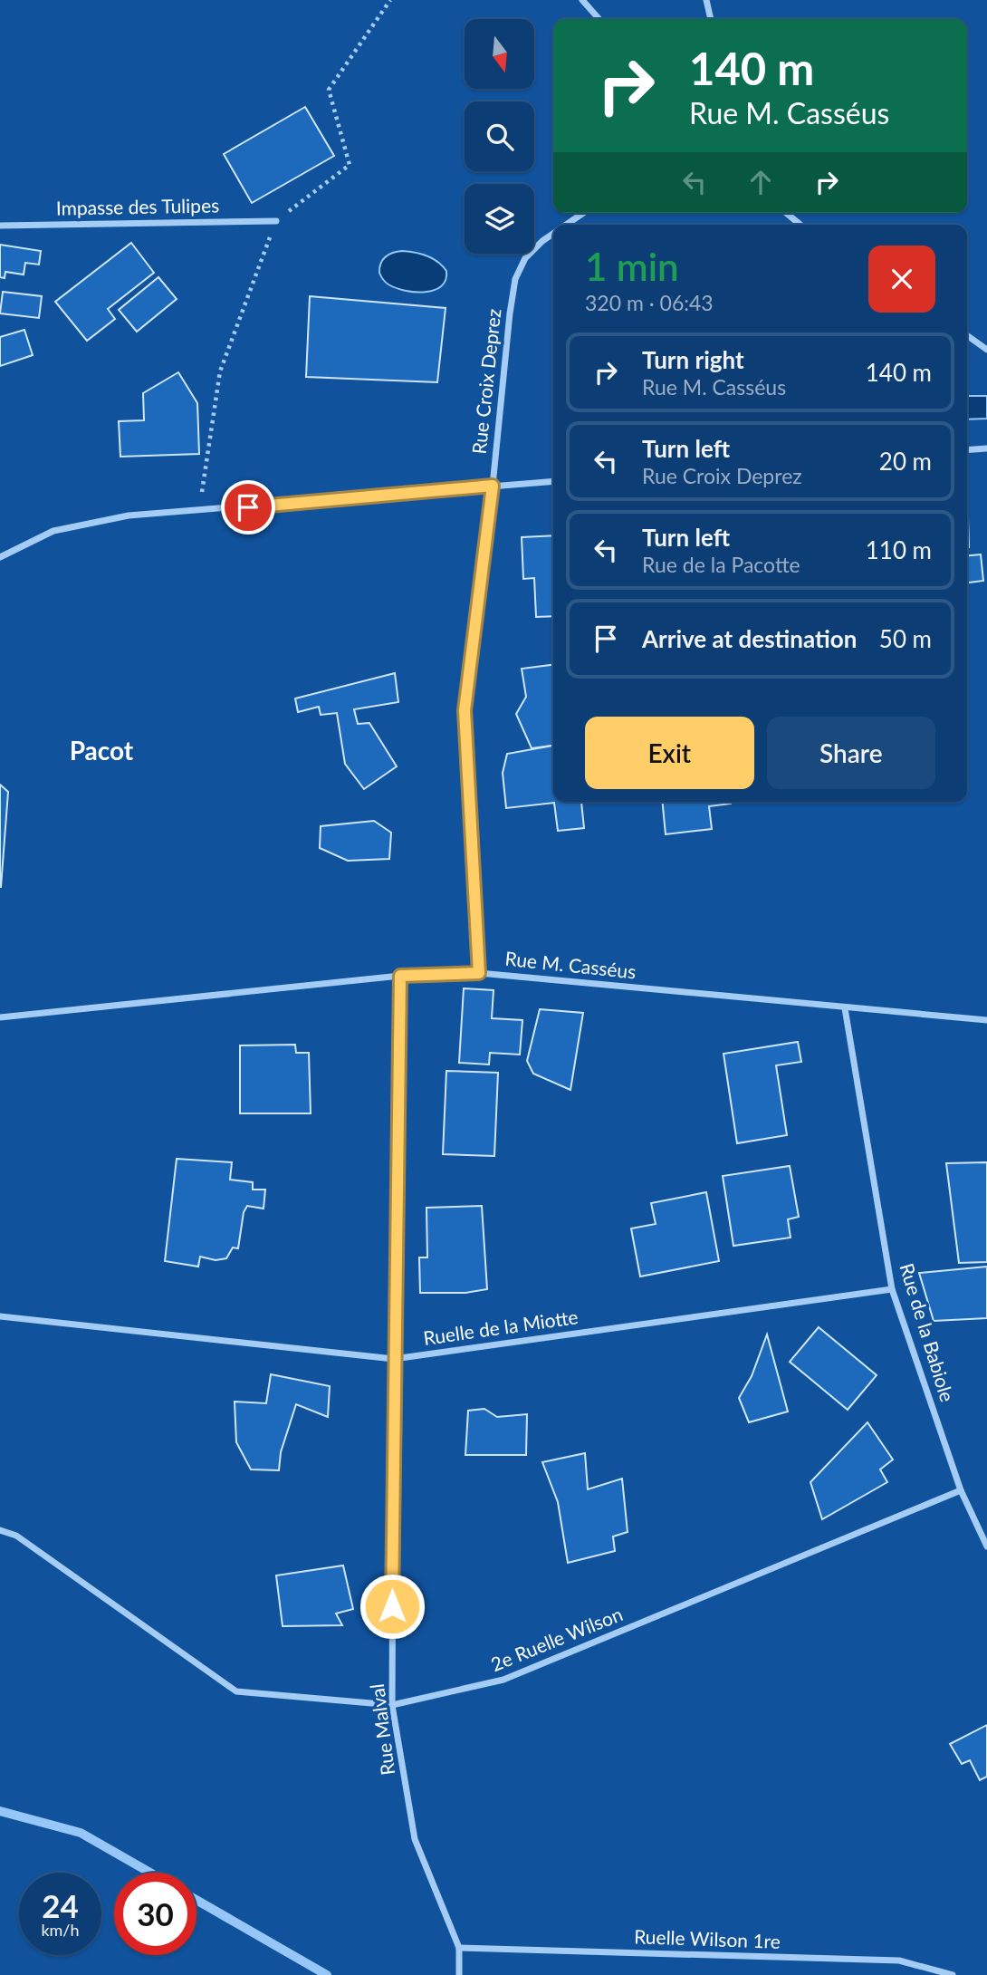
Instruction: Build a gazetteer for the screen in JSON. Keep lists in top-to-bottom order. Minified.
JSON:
{"streets":{"street":["Impasse des Tulipes","Rue Croix Deprez","Rue M. Casséus","Ruelle de la Miotte","Rue de la Babiole","2e Ruelle Wilson","Rue Malval","Ruelle Wilson 1re"]},"crossings":[["Rue Croix Deprez","Rue M. Casséus"],["Rue M. Casséus","Rue de la Babiole"],["Rue M. Casséus","Rue Malval"],["Ruelle de la Miotte","Rue de la Babiole"],["Ruelle de la Miotte","Rue Malval"],["Rue de la Babiole","2e Ruelle Wilson"],["2e Ruelle Wilson","Rue Malval"],["Rue Malval","Ruelle Wilson 1re"]],"districts":["Pacot"],"north":"bottom","page":{"turn":["140 m","Rue M. Casséus"],"heading":["1 min","320 m · 06:43"],"list":[{"name":"Turn right","note":"Rue M. Casséus","value":"140 m"},{"name":"Turn left","note":"Rue Croix Deprez","value":"20 m"},{"name":"Turn left","note":"Rue de la Pacotte","value":"110 m"},{"name":"Arrive at destination","value":"50 m"}],"buttons":["Exit","Share"],"speed":"24 km/h","limit":"30"}}
